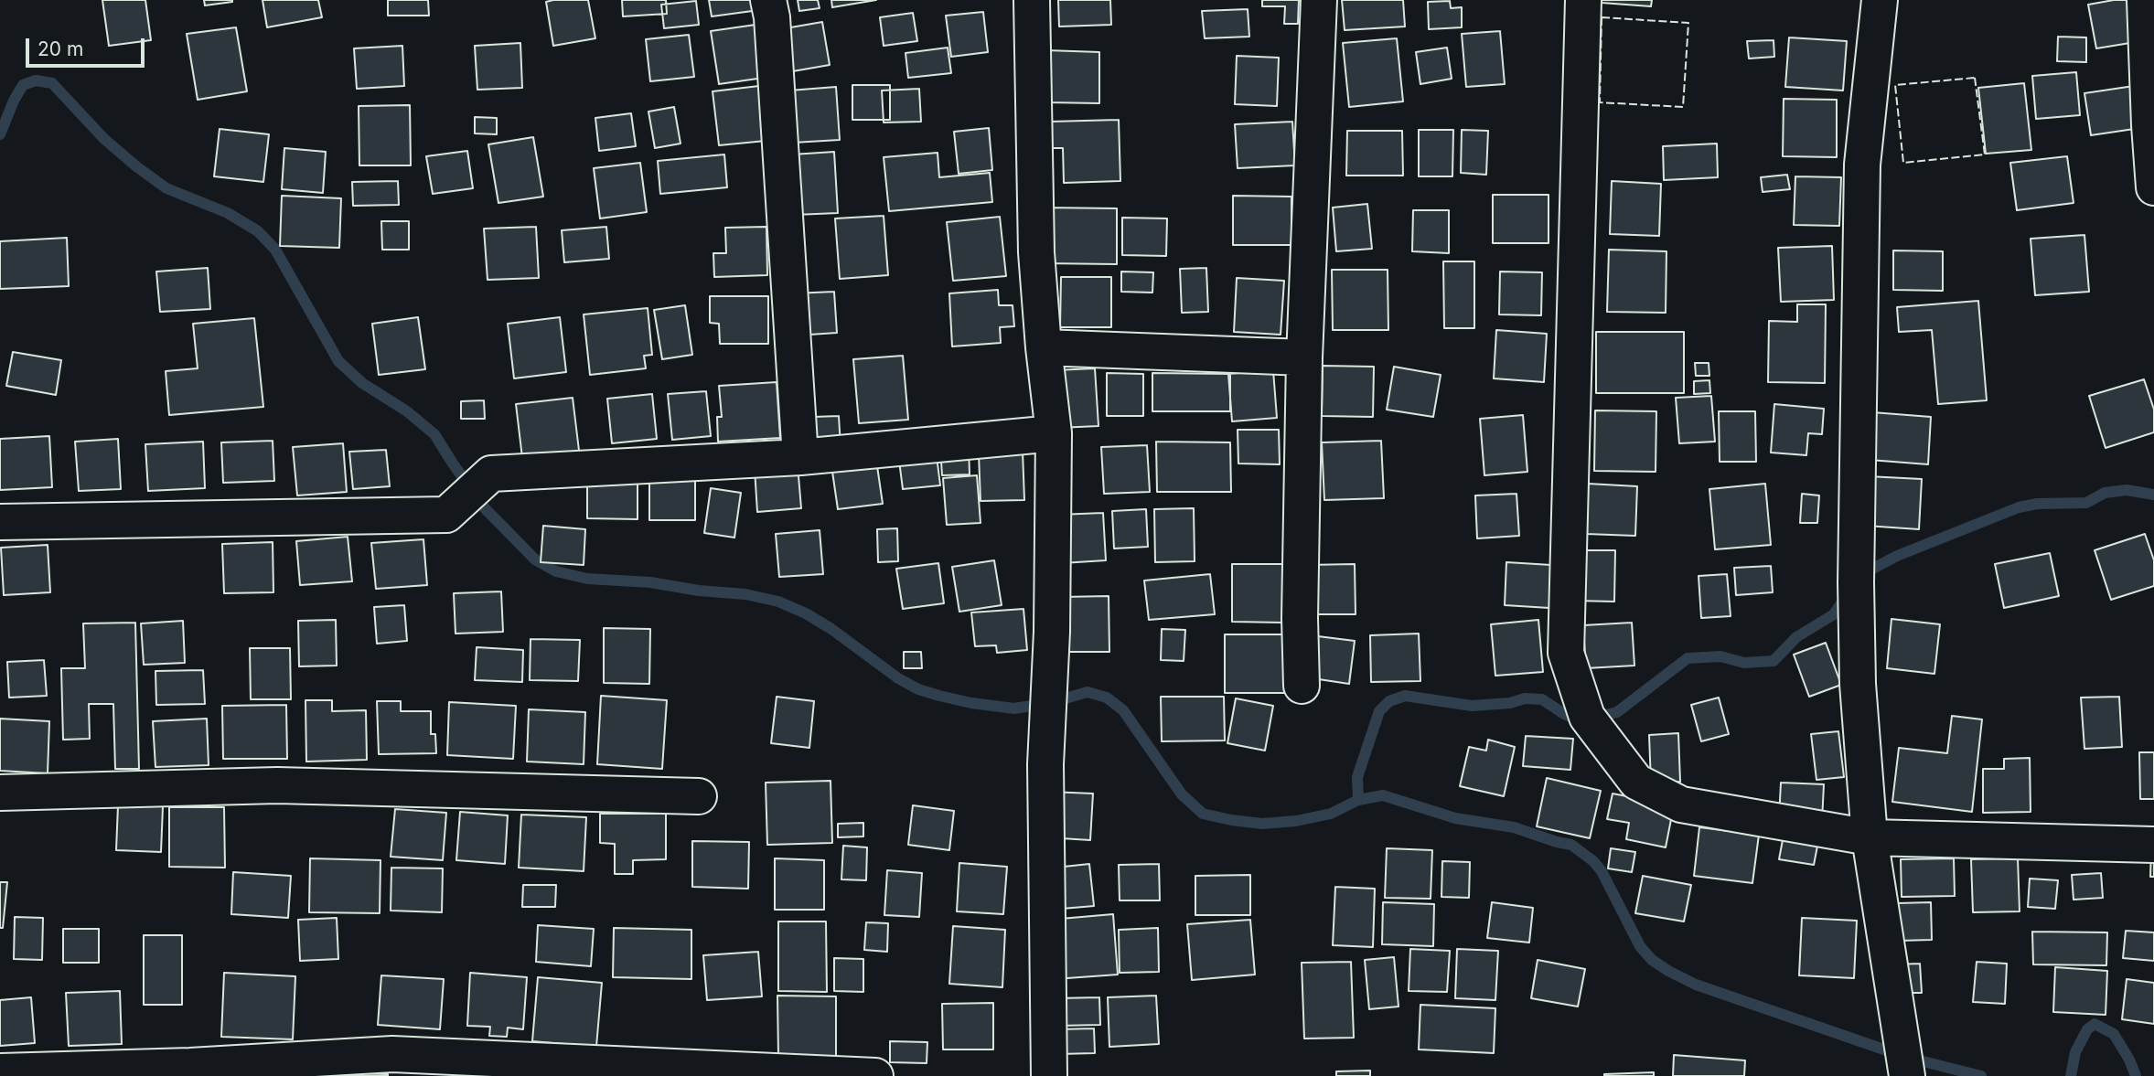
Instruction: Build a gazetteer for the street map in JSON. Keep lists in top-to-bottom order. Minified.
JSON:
{"scale_bar":"20 m"}
